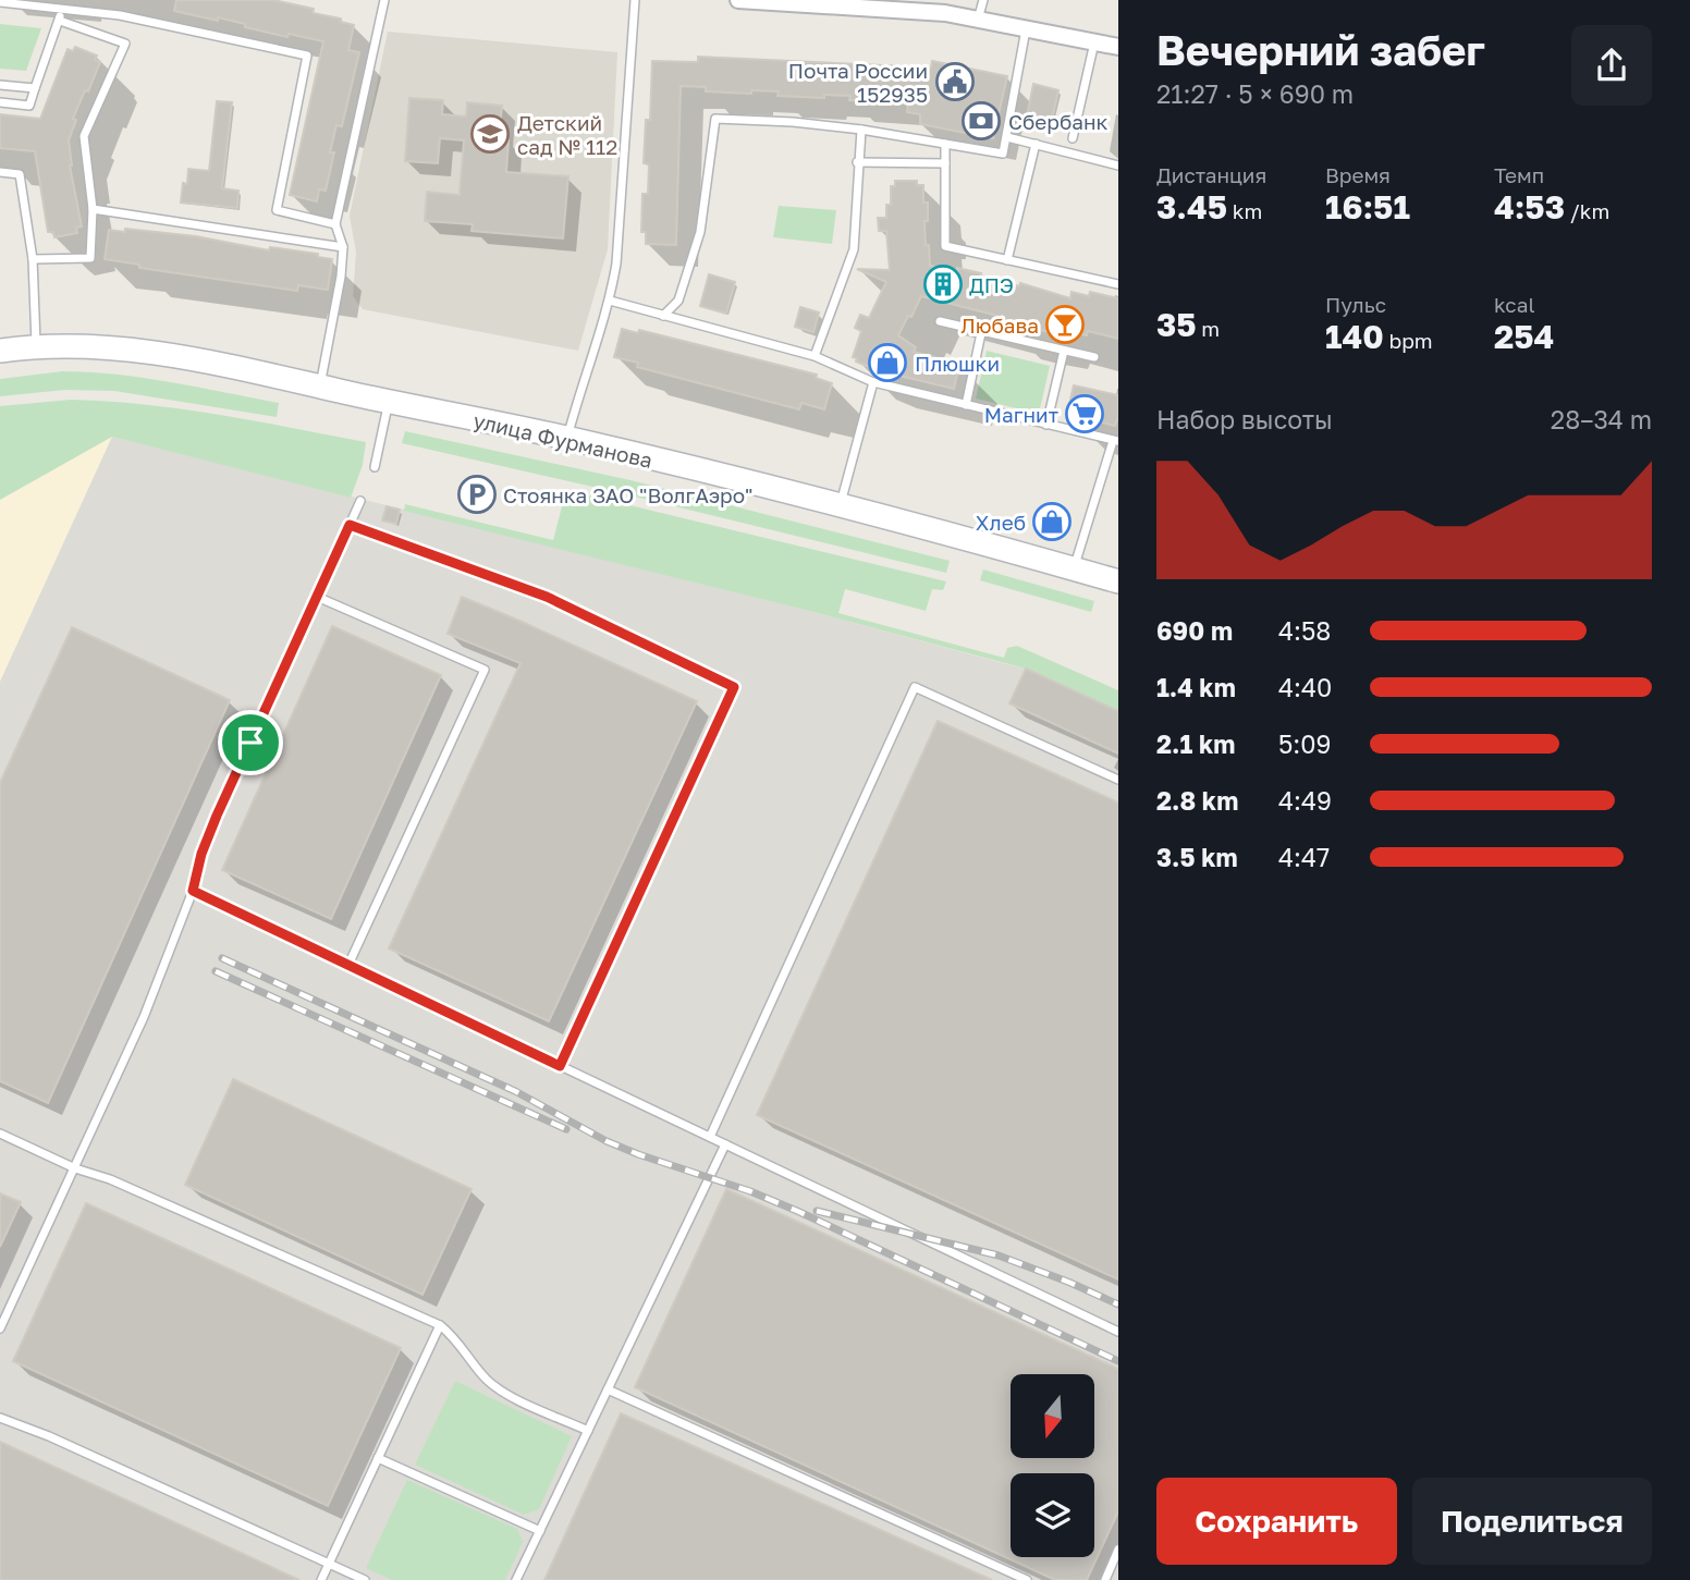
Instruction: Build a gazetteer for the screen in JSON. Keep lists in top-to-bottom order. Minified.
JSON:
{"streets":{"main road":["улица Фурманова"]},"places":{"public building":["Почта России 152935"],"bank":["Сбербанк"],"school or university":["Детский сад № 112"],"building":["ДПЭ"],"bar":["Любава"],"shop":["Плюшки","Хлеб"],"supermarket":["Магнит"],"parking":["Стоянка ЗАО \"ВолгАэро\""]},"north":"bottom","page":{"heading":["Вечерний забег","21:27 · 5 × 690 m"],"stats":[["Дистанция","3.45 km"],["Время","16:51"],["Темп","4:53 /km"],["35 m"],["Пульс","140 bpm"],["kcal","254"]],"chart":["Набор высоты","28–34 m"],"list":[{"name":"690 m","note":"4:58"},{"name":"1.4 km","note":"4:40"},{"name":"2.1 km","note":"5:09"},{"name":"2.8 km","note":"4:49"},{"name":"3.5 km","note":"4:47"}],"buttons":["Сохранить","Поделиться"]}}
